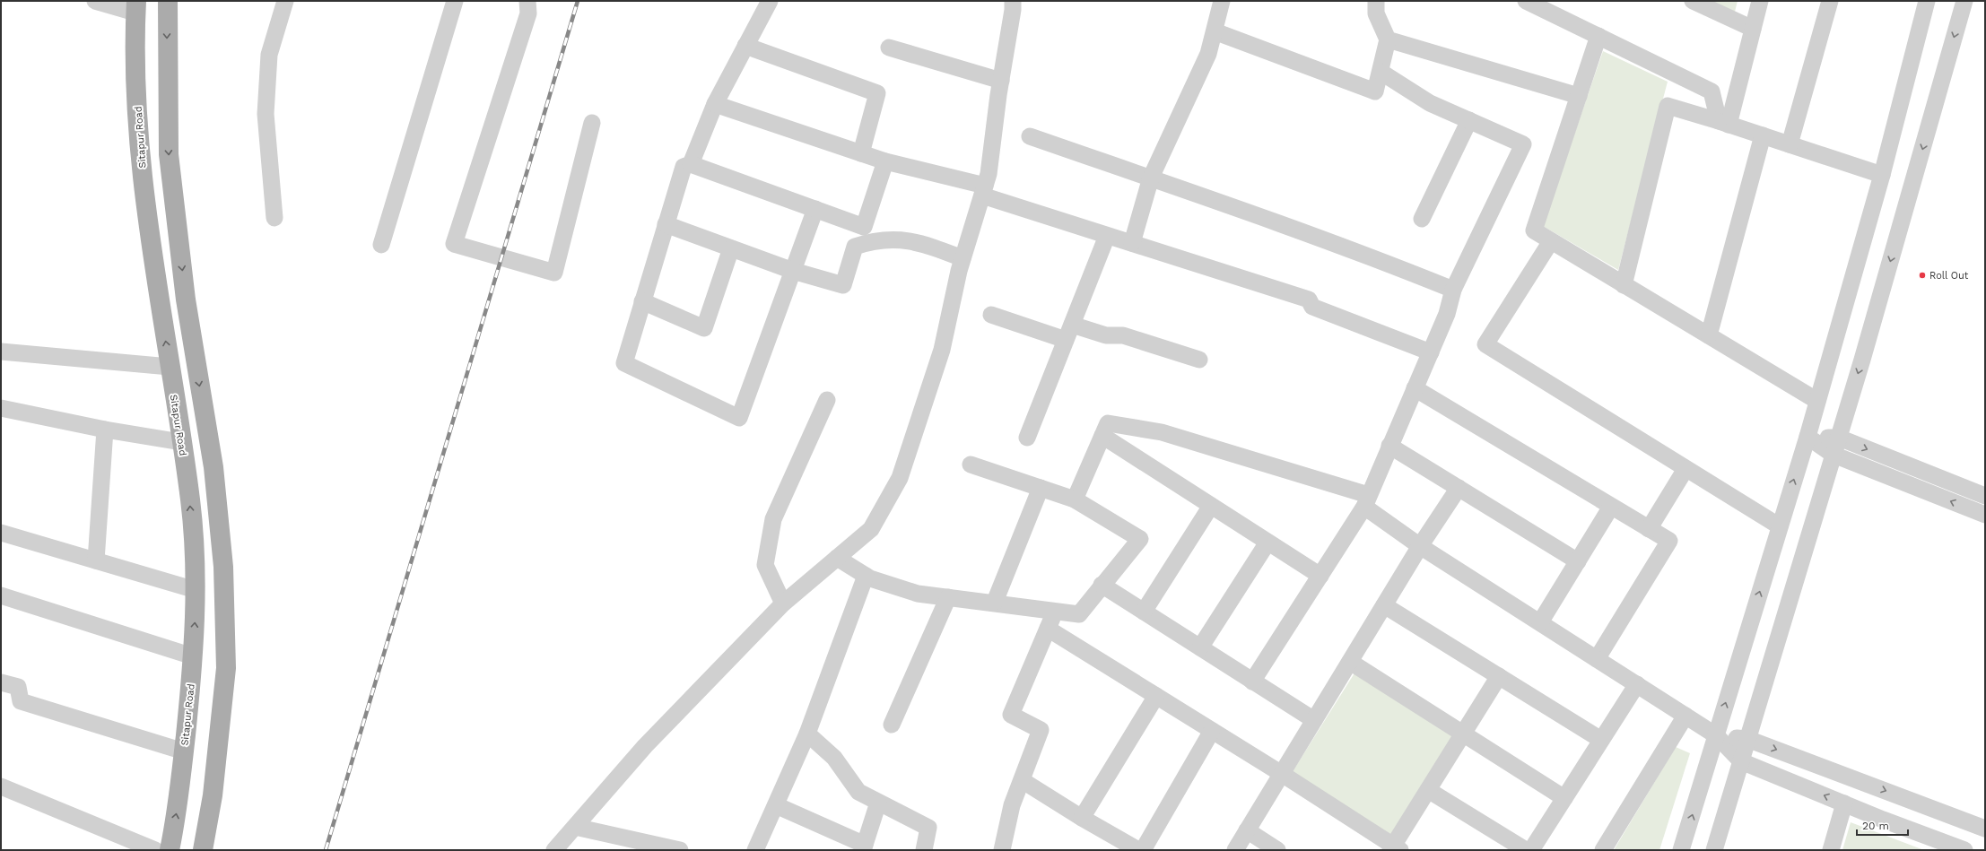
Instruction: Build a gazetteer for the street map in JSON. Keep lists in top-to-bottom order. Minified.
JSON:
{"streets":{"main road":["Sitapur Road"]},"places":["Roll Out"],"scale_bar":"20 m"}
